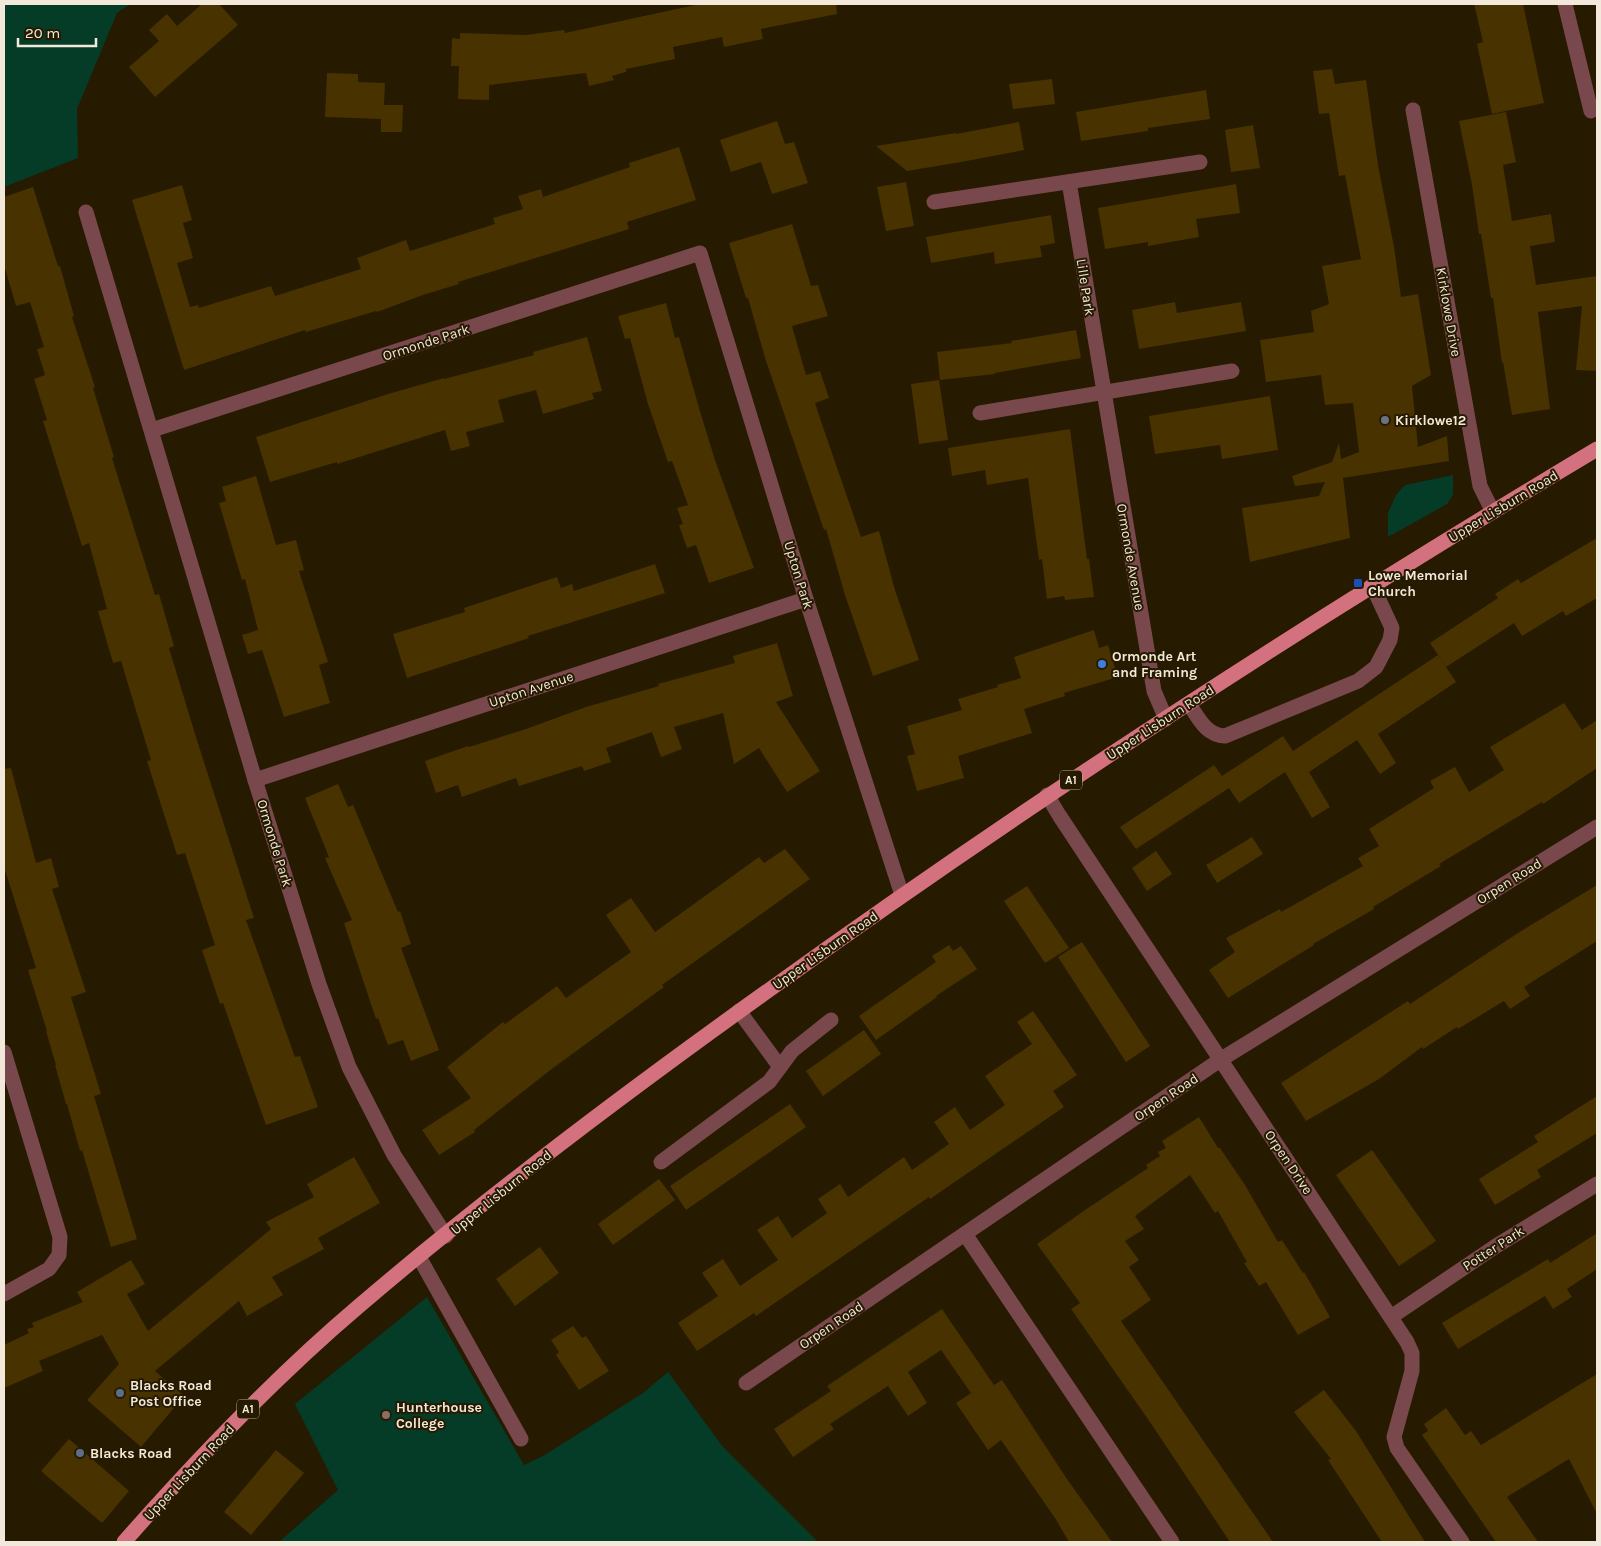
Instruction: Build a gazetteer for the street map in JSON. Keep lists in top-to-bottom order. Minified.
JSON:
{"streets":{"main road":["Upper Lisburn Road","A1"],"street":["Lille Park","Kirklowe Drive","Ormonde Park","Ormonde Avenue","Upton Park","Upton Avenue","Orpen Road","Orpen Drive","Potter Park"]},"crossings":[["Lille Park","Ormonde Avenue"],["Kirklowe Drive","Upper Lisburn Road"],["Ormonde Park","Upper Lisburn Road"],["Ormonde Park","Upton Park"],["Ormonde Park","Upton Avenue"],["Upper Lisburn Road","Ormonde Avenue"],["Upper Lisburn Road","Upton Park"],["Upper Lisburn Road","Orpen Drive"],["Upton Park","Upton Avenue"],["Orpen Road","Orpen Drive"],["Orpen Drive","Potter Park"]],"places":{"other":["Kirklowe12","Ormonde Art and Framing","Blacks Road Post Office","Hunterhouse College","Blacks Road"],"transit":["Lowe Memorial Church"]},"scale_bar":"20 m"}
